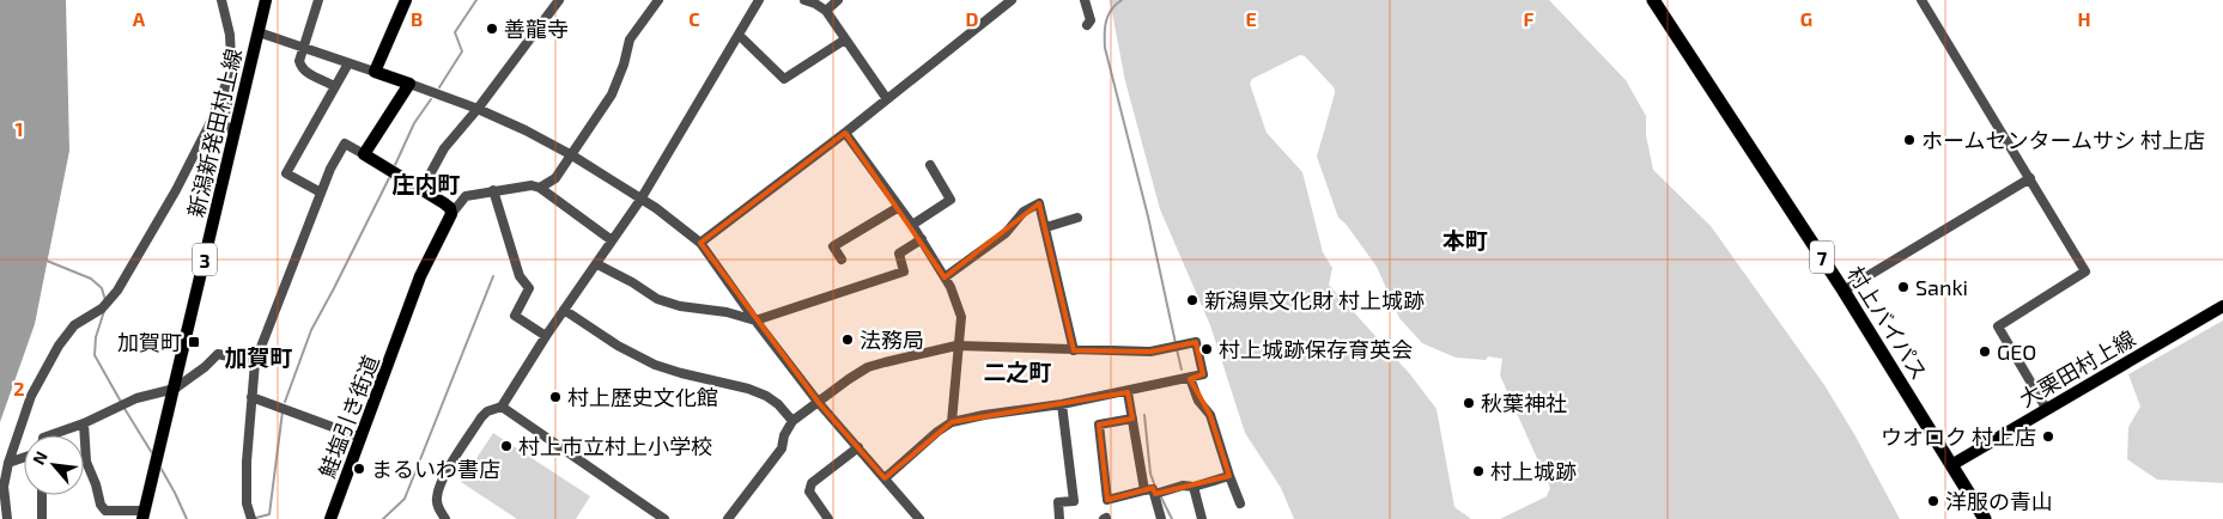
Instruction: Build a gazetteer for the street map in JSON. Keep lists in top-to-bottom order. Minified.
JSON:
{"streets":{"highway":["7","村上バイパス"],"main road":["新潟新発田村上線","3","大栗田村上線","鮭塩引き街道"]},"crossings":[["村上バイパス","大栗田村上線"]],"districts":["庄内町","本町","加賀町","二之町"],"places":{"other":["善龍寺","ホームセンタームサシ 村上店","Sanki","新潟県文化財 村上城跡","法務局","村上城跡保存育英会","GEO","村上歴史文化館","秋葉神社","ウオロク 村上店","村上市立村上小学校","まるいわ書店","村上城跡","洋服の青山"],"transit":["加賀町"]},"north":"top left","grid":{"columns":["A","B","C","D","E","F","G","H"],"rows":["1","2"]}}
